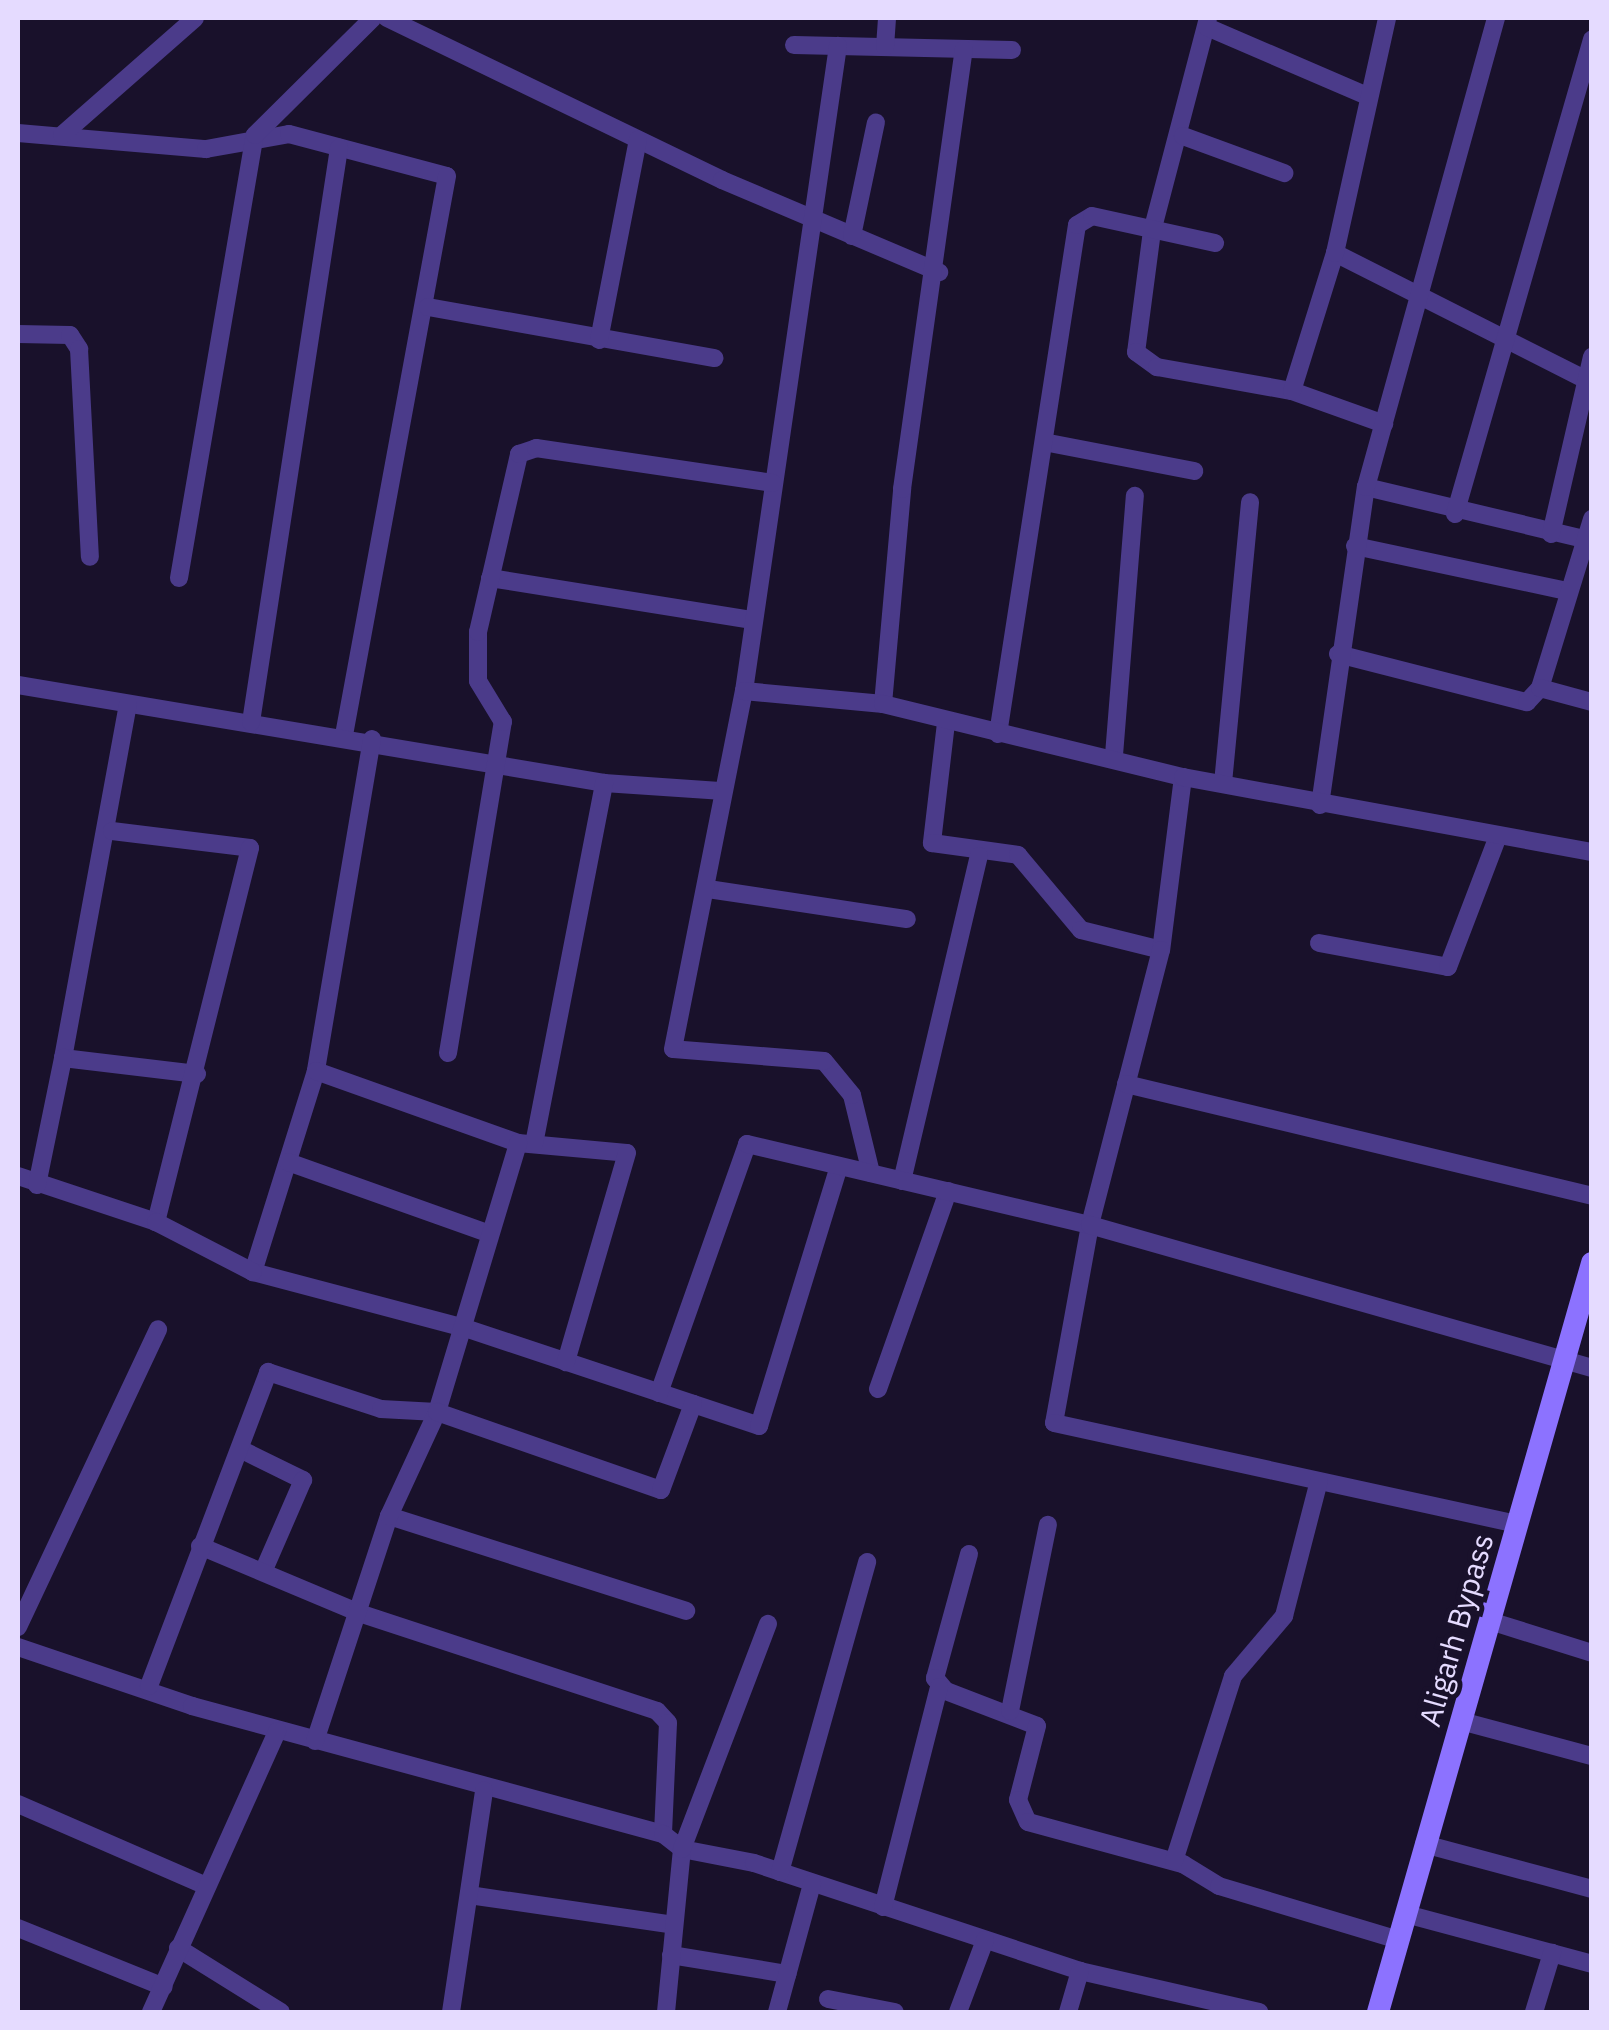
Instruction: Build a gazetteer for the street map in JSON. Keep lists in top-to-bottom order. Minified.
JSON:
{"streets":{"main road":["Aligarh Bypass"]}}
